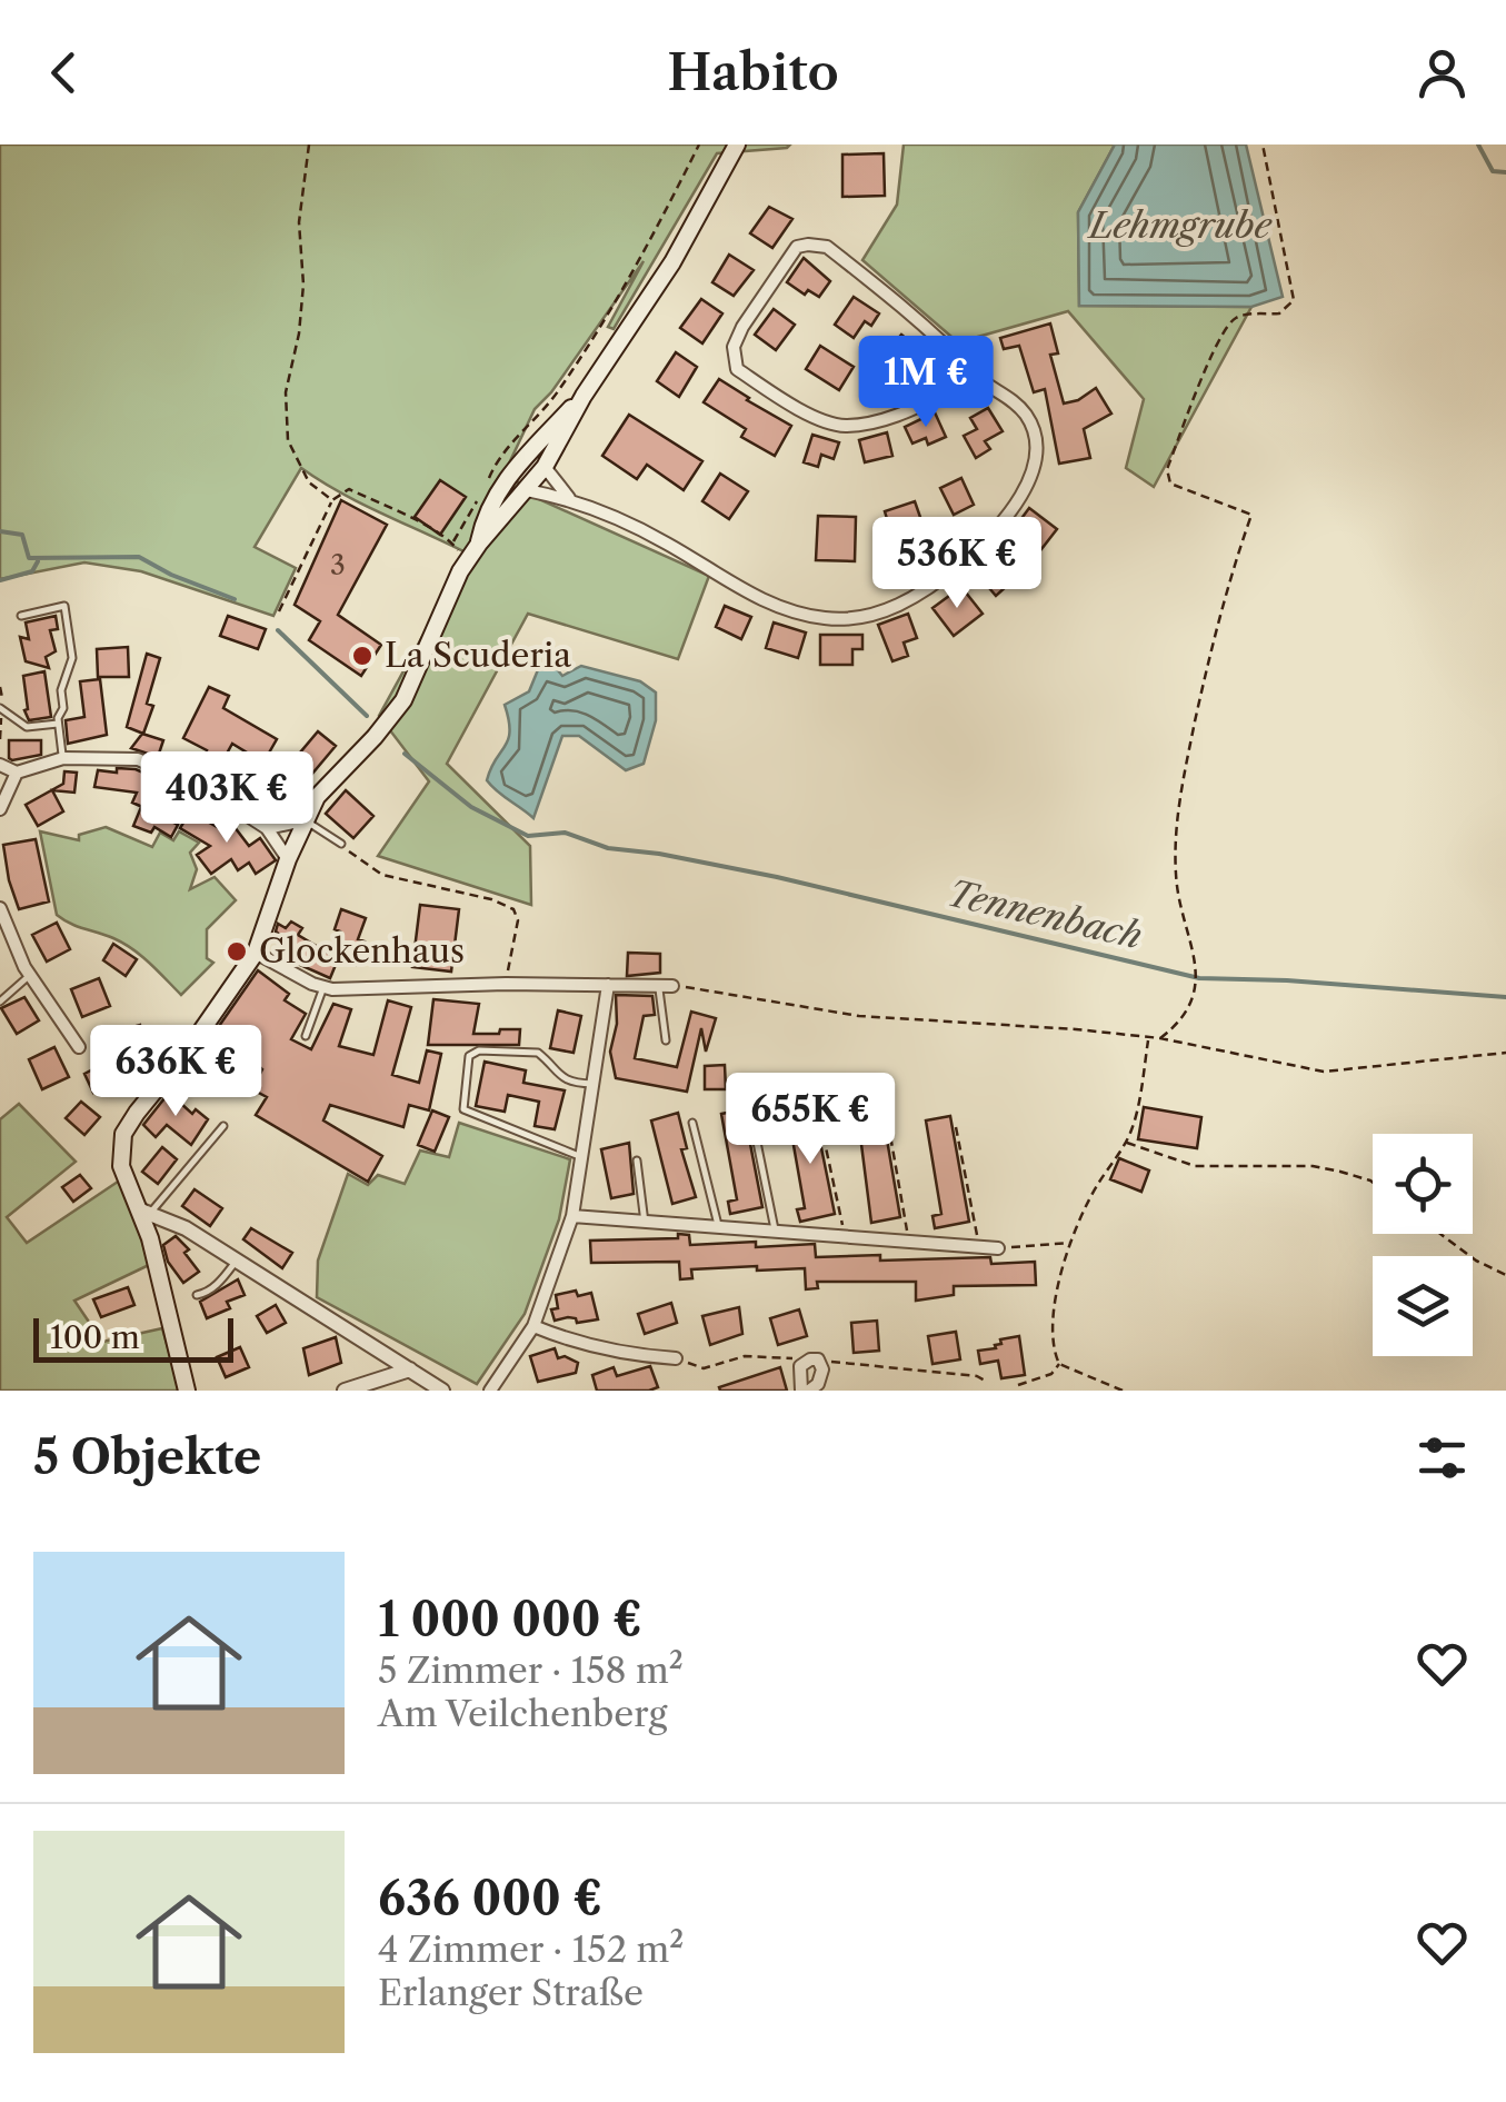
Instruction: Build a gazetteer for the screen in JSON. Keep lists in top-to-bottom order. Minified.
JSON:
{"water":["Lehmgrube","Tennenbach"],"places":["La Scuderia","Glockenhaus"],"house_numbers":["3"],"scale_bar":"100 m","page":{"header":"Habito","price":["1M €","536K €","403K €","636K €","655K €"],"scale":"100 m","heading":"5 Objekte","list":[{"name":"1 000 000 €","note":"5 Zimmer · 158 m² · Am Veilchenberg"},{"name":"636 000 €","note":"4 Zimmer · 152 m² · Erlanger Straße"}]}}
